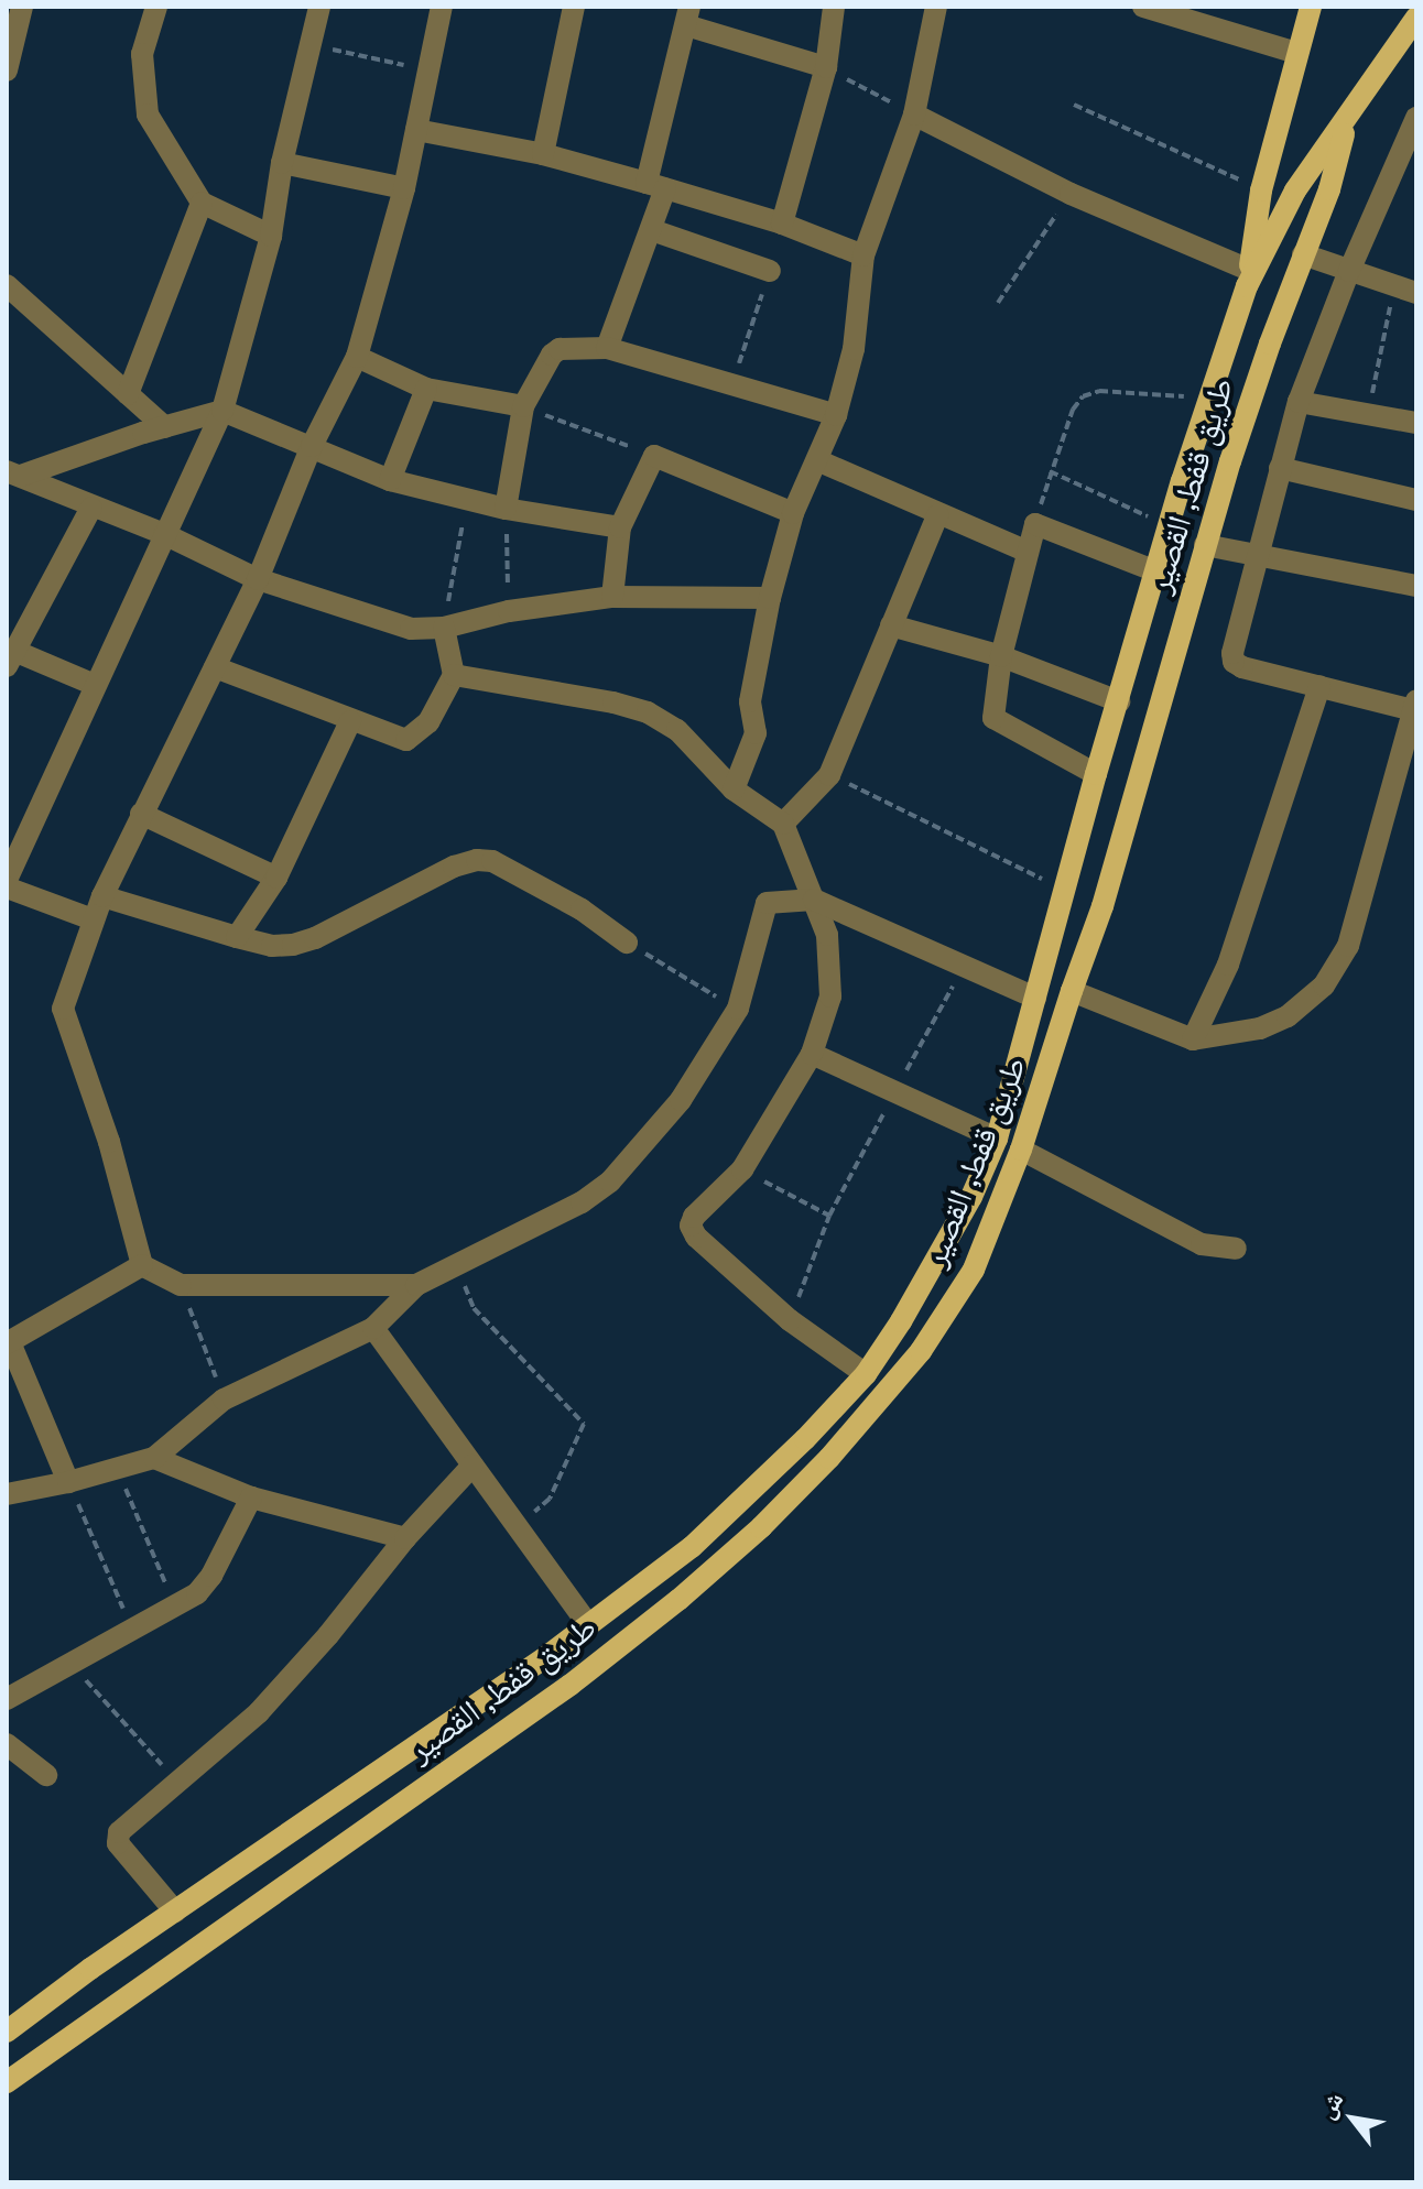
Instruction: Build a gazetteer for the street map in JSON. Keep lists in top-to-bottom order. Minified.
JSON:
{"streets":{"main road":["طريق قفط, القصير"]},"north":"top left"}
